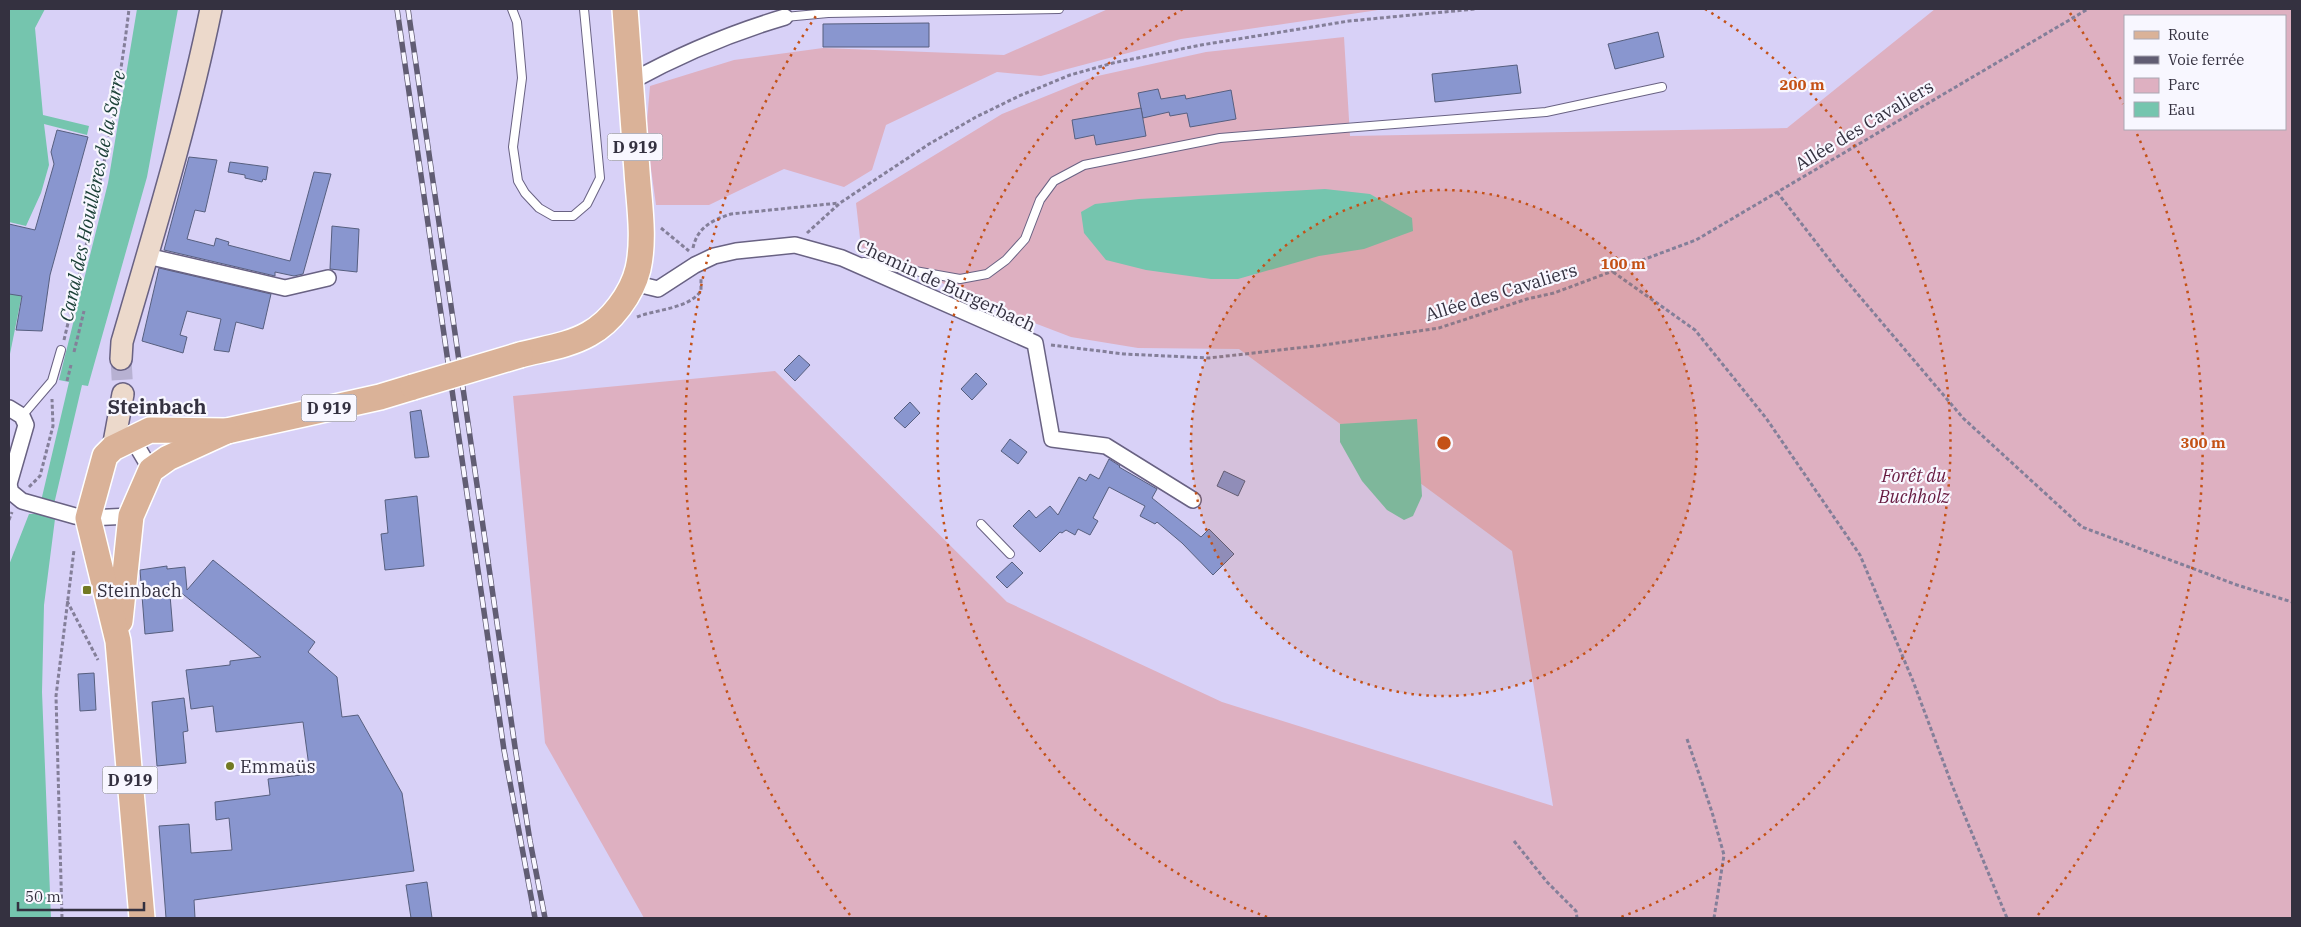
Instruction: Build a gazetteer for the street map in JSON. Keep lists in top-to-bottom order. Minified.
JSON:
{"streets":{"main road":["D 919"],"street":["Chemin de Burgerbach"],"path":["Allée des Cavaliers"]},"crossings":[["Allée des Cavaliers","Chemin de Burgerbach"],["D 919","Chemin de Burgerbach"]],"districts":["Steinbach"],"water":["Canal des Houillères de la Sarre"],"parks":["Forêt du Buchholz"],"places":{"transit":["Steinbach"],"other":["Emmaüs"]},"legend":["Route","Voie ferrée","Parc","Eau"],"scale_bar":"50 m","rings":["200 m","100 m","300 m"]}
